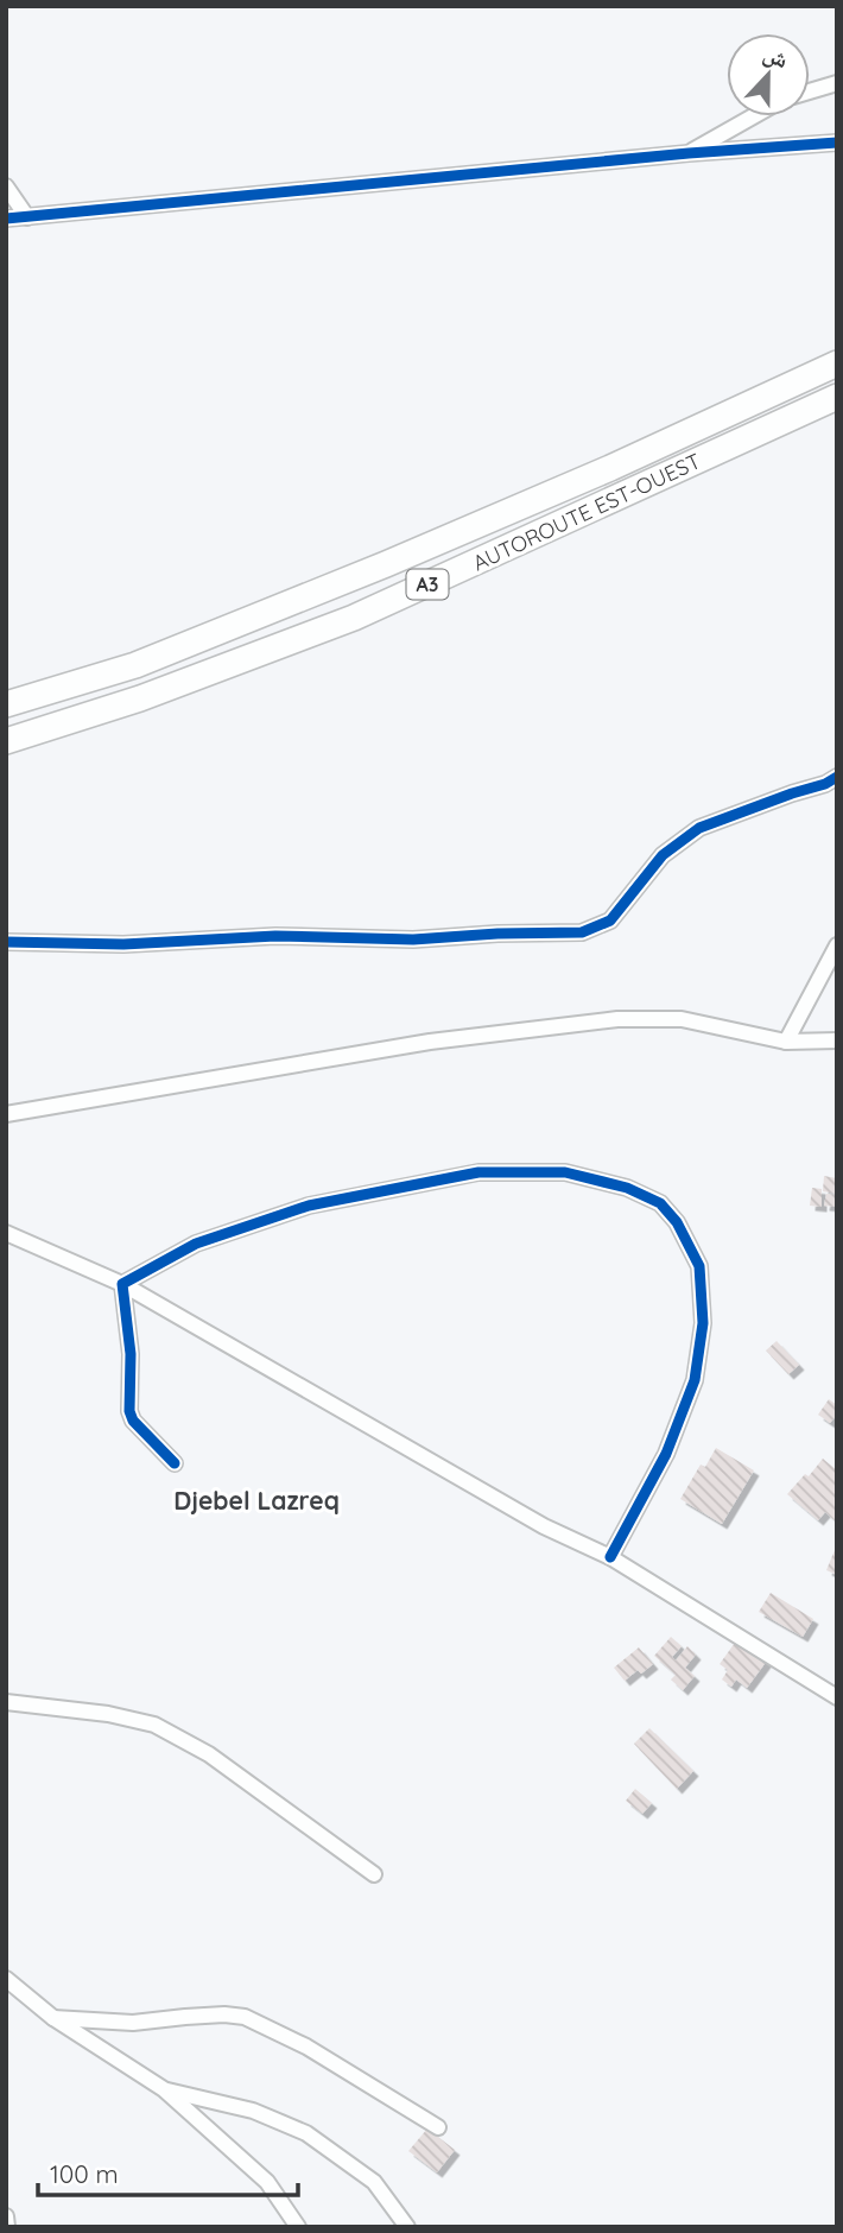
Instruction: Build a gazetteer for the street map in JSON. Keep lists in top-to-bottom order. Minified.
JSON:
{"streets":{"highway":["AUTOROUTE EST-OUEST","A3"]},"districts":["Djebel Lazreq"],"scale_bar":"100 m","north":"top"}
